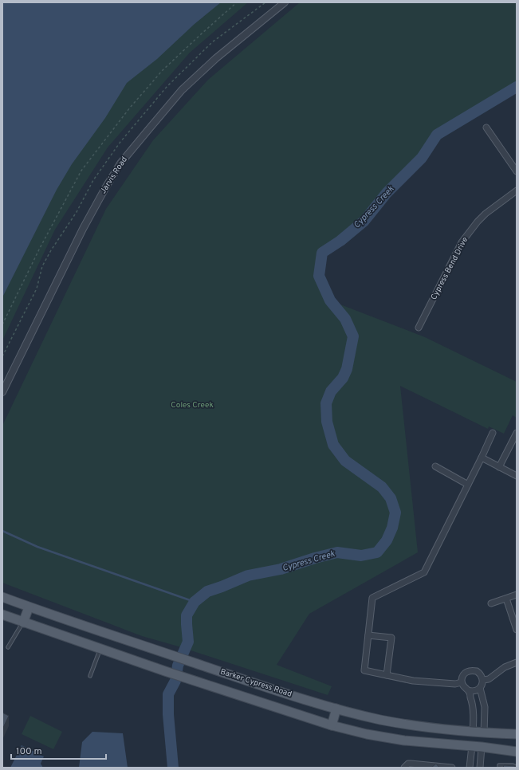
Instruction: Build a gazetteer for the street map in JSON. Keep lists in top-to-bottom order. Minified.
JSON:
{"streets":{"main road":["Barker Cypress Road"],"street":["Jarvis Road","Cypress Bend Drive"]},"water":["Cypress Creek"],"parks":["Coles Creek"],"scale_bar":"100 m"}
